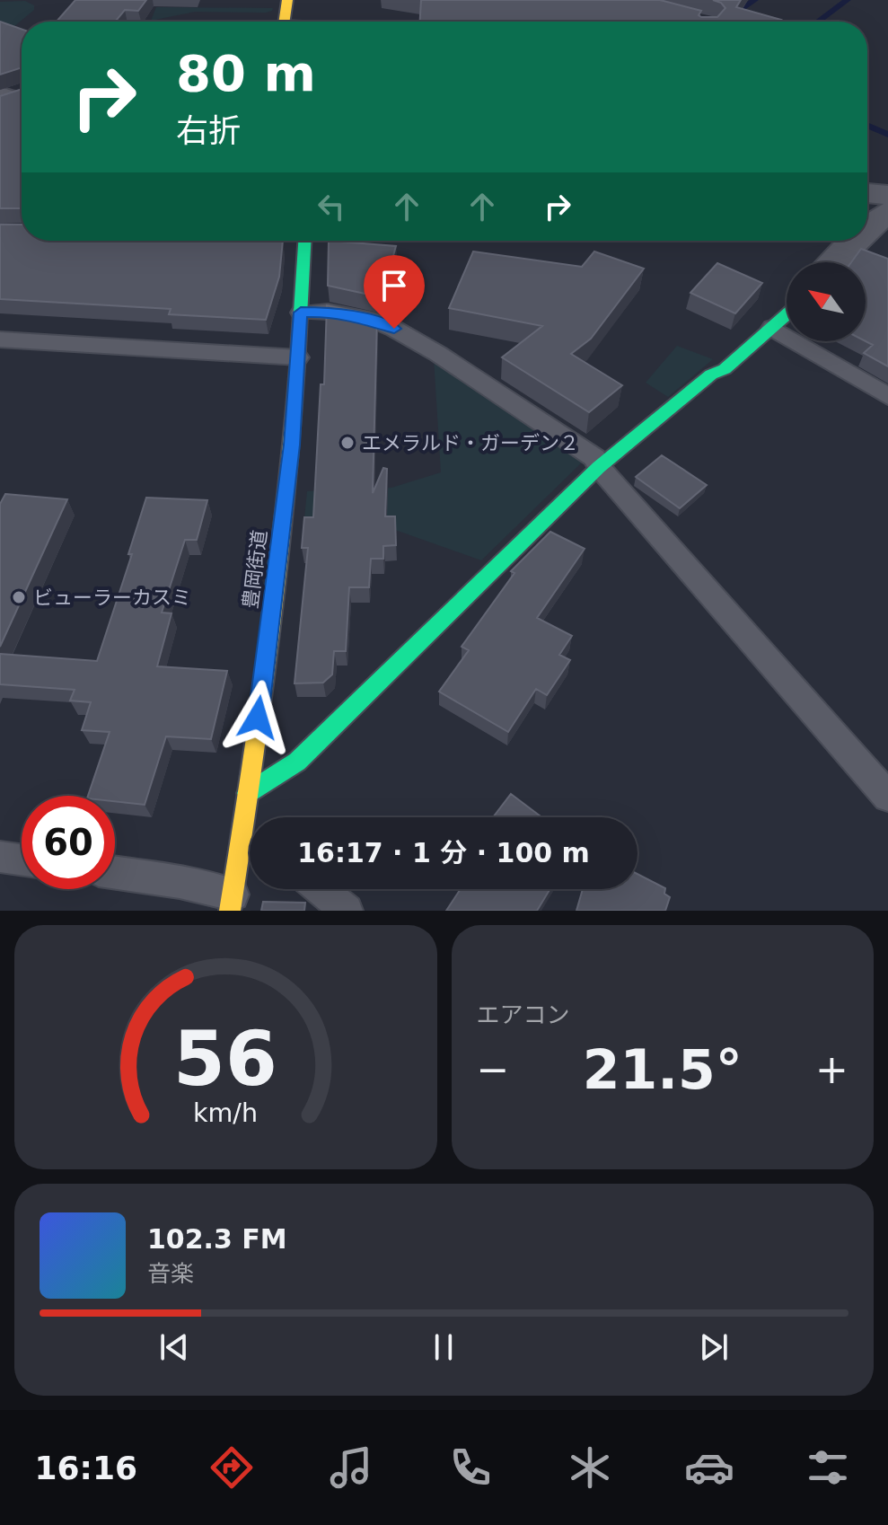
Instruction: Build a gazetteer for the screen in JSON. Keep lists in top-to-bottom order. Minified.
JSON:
{"streets":{"main road":["豊岡街道"]},"places":["エメラルド・ガーデン２","ビューラーカスミ"],"north":"top left","page":{"turn":["80 m","右折"],"limit":"60","trip":"16:17 · 1 分 · 100 m","tile":"エアコン","heat":["−","21.5°","+"],"song":["102.3 FM","音楽"],"tabs":"16:16","gauge":["56","km/h"]}}
